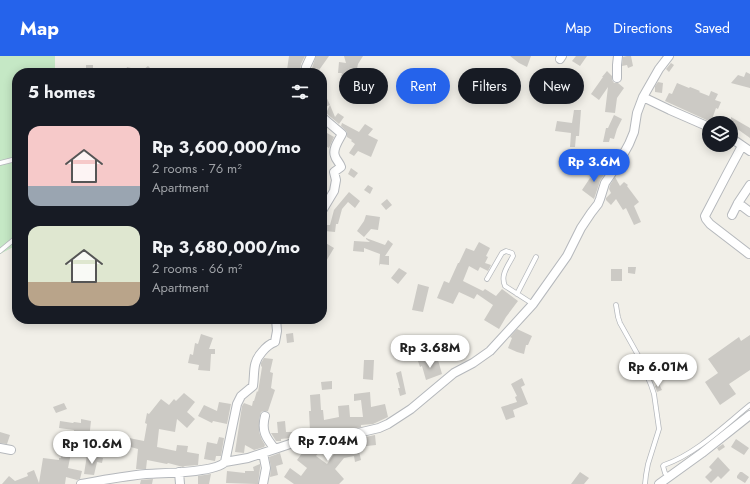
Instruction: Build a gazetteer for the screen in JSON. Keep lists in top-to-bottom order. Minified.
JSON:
{"page":{"header":"Map","nav":["Map","Directions","Saved"],"chip":["Buy","Rent","Filters","New"],"heading":"5 homes","list":[{"name":"Rp 3,600,000/mo","note":"2 rooms · 76 m² · Apartment"},{"name":"Rp 3,680,000/mo","note":"2 rooms · 66 m² · Apartment"}],"price":["Rp 3.6M","Rp 3.68M","Rp 6.01M","Rp 7.04M","Rp 10.6M"]}}
